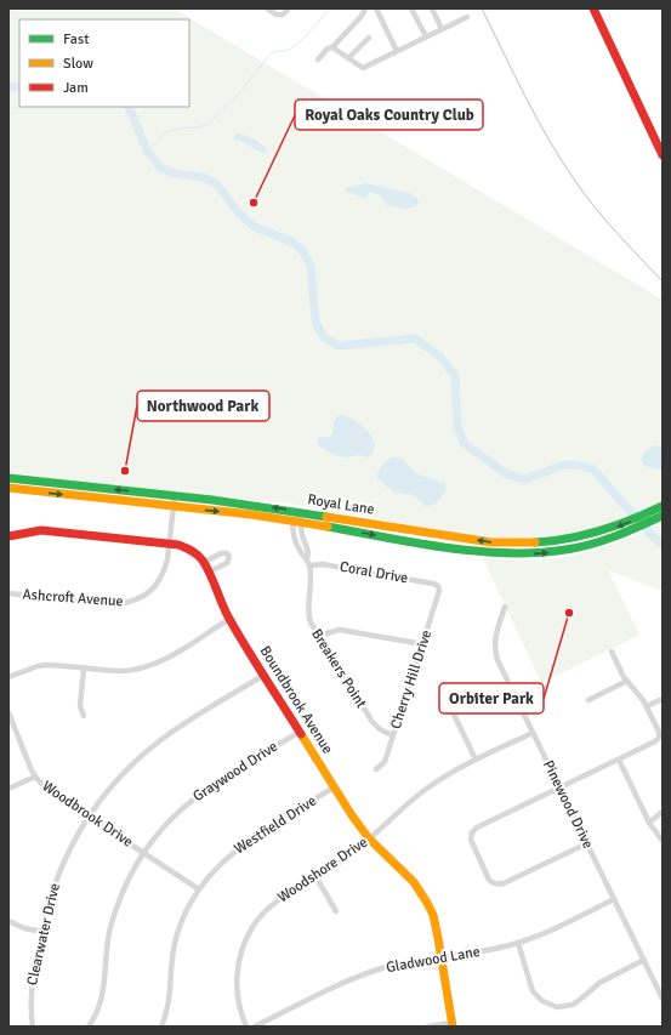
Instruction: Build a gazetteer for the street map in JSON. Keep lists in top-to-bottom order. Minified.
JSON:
{"streets":{"main road":["Royal Lane","Boundbrook Avenue"],"street":["Coral Drive","Ashcroft Avenue","Breakers Point","Cherry Hill Drive","Graywood Drive","Pinewood Drive","Woodbrook Drive","Westfield Drive","Woodshore Drive","Clearwater Drive","Gladwood Lane"]},"crossings":[["Royal Lane","Ashcroft Avenue"],["Royal Lane","Breakers Point"],["Coral Drive","Breakers Point"],["Coral Drive","Cherry Hill Drive"],["Ashcroft Avenue","Boundbrook Avenue"],["Breakers Point","Cherry Hill Drive"],["Boundbrook Avenue","Graywood Drive"],["Boundbrook Avenue","Westfield Drive"],["Boundbrook Avenue","Woodshore Drive"],["Boundbrook Avenue","Clearwater Drive"],["Boundbrook Avenue","Gladwood Lane"],["Graywood Drive","Woodbrook Drive"],["Pinewood Drive","Woodshore Drive"],["Pinewood Drive","Gladwood Lane"],["Woodbrook Drive","Westfield Drive"],["Woodbrook Drive","Clearwater Drive"]],"places":["Royal Oaks Country Club","Northwood Park","Orbiter Park"],"legend":["Fast","Slow","Jam"]}
